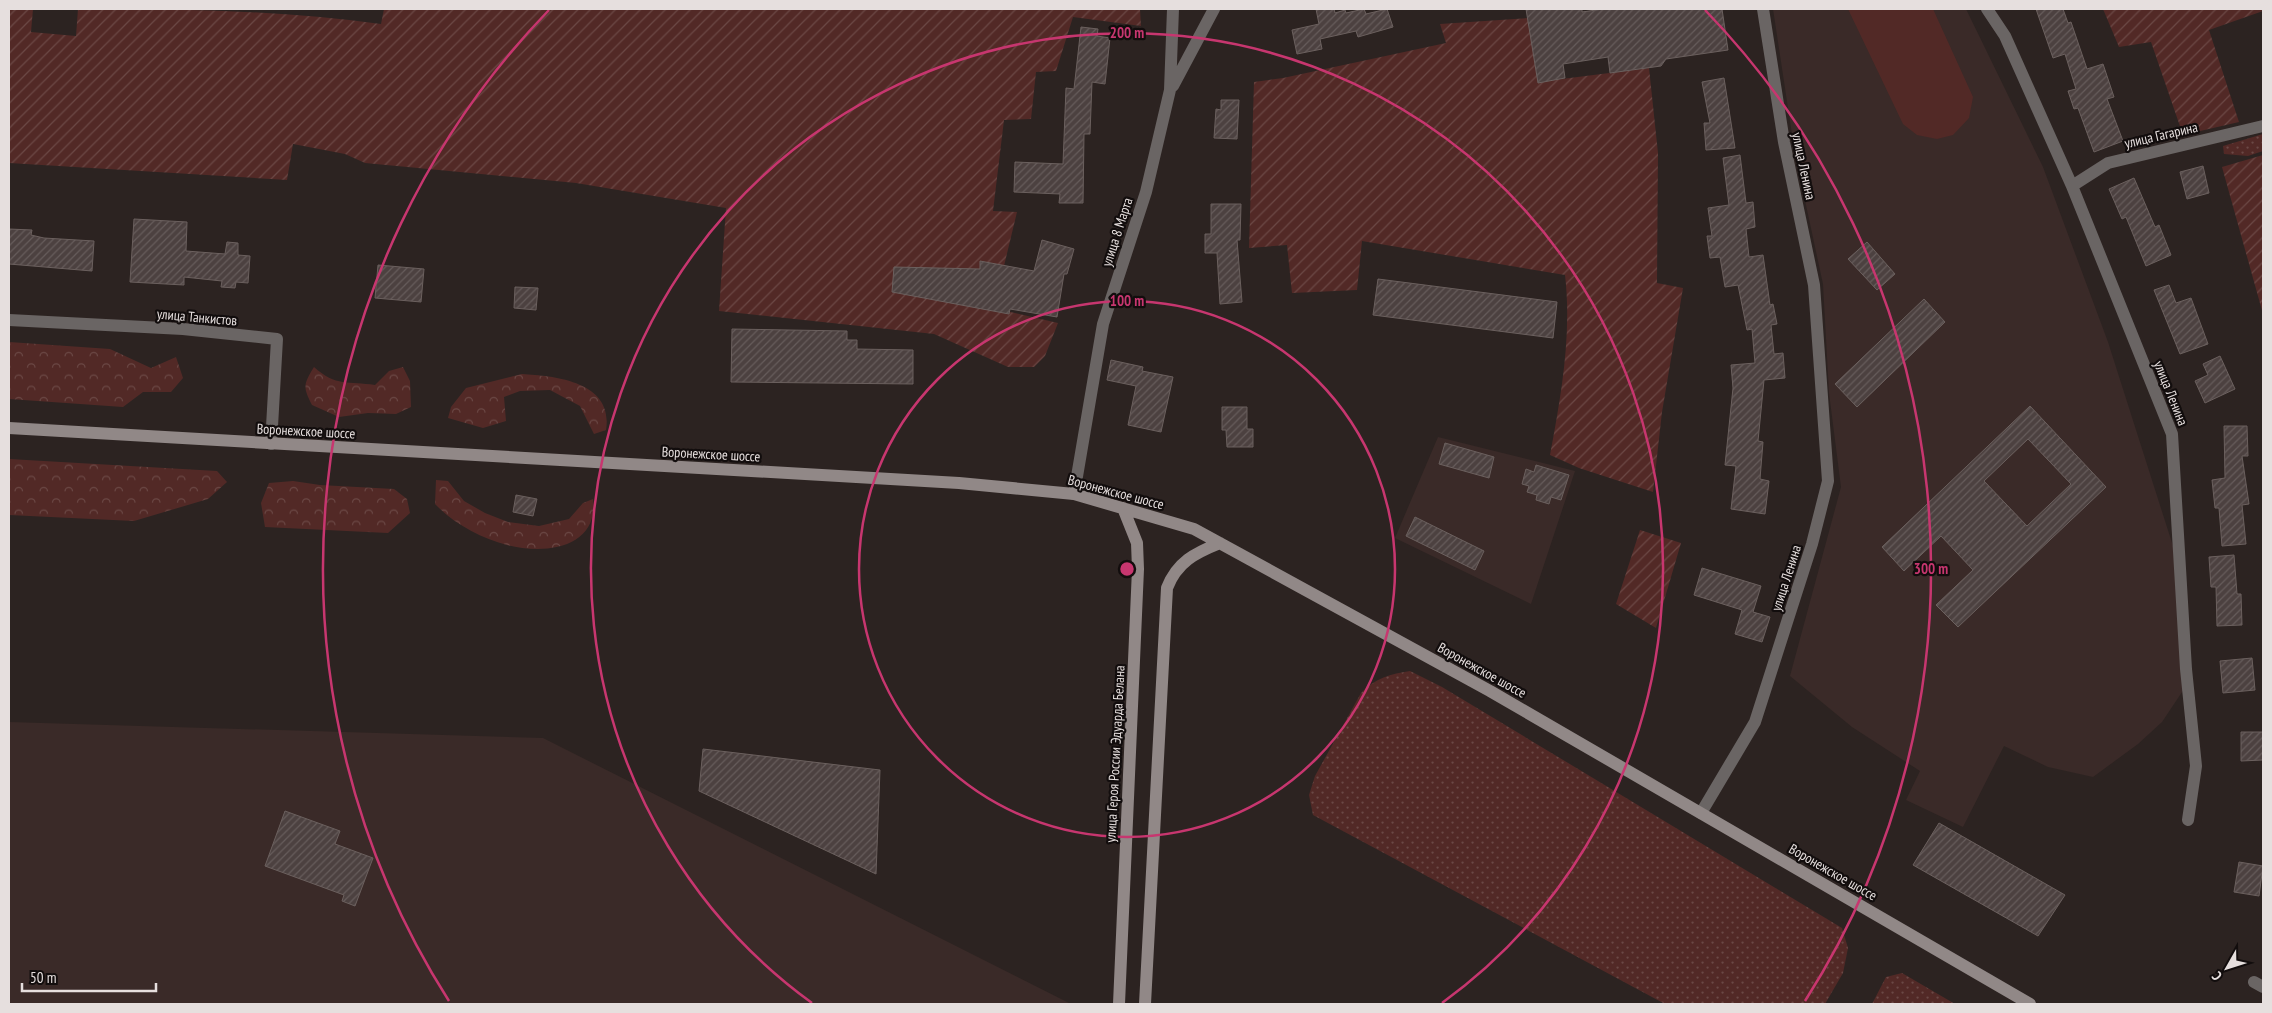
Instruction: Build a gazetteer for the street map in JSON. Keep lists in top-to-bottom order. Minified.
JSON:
{"streets":{"main road":["Воронежское шоссе","улица Героя России Эдуарда Белана"],"street":["улица Гагарина","улица Ленина","улица 8 Марта","улица Танкистов"]},"crossings":[["улица Гагарина","улица Ленина"],["улица Ленина","Воронежское шоссе"],["улица 8 Марта","Воронежское шоссе"],["улица Танкистов","Воронежское шоссе"],["Воронежское шоссе","улица Героя России Эдуарда Белана"]],"scale_bar":"50 m","north":"bottom left","rings":["200 m","100 m","300 m"]}
